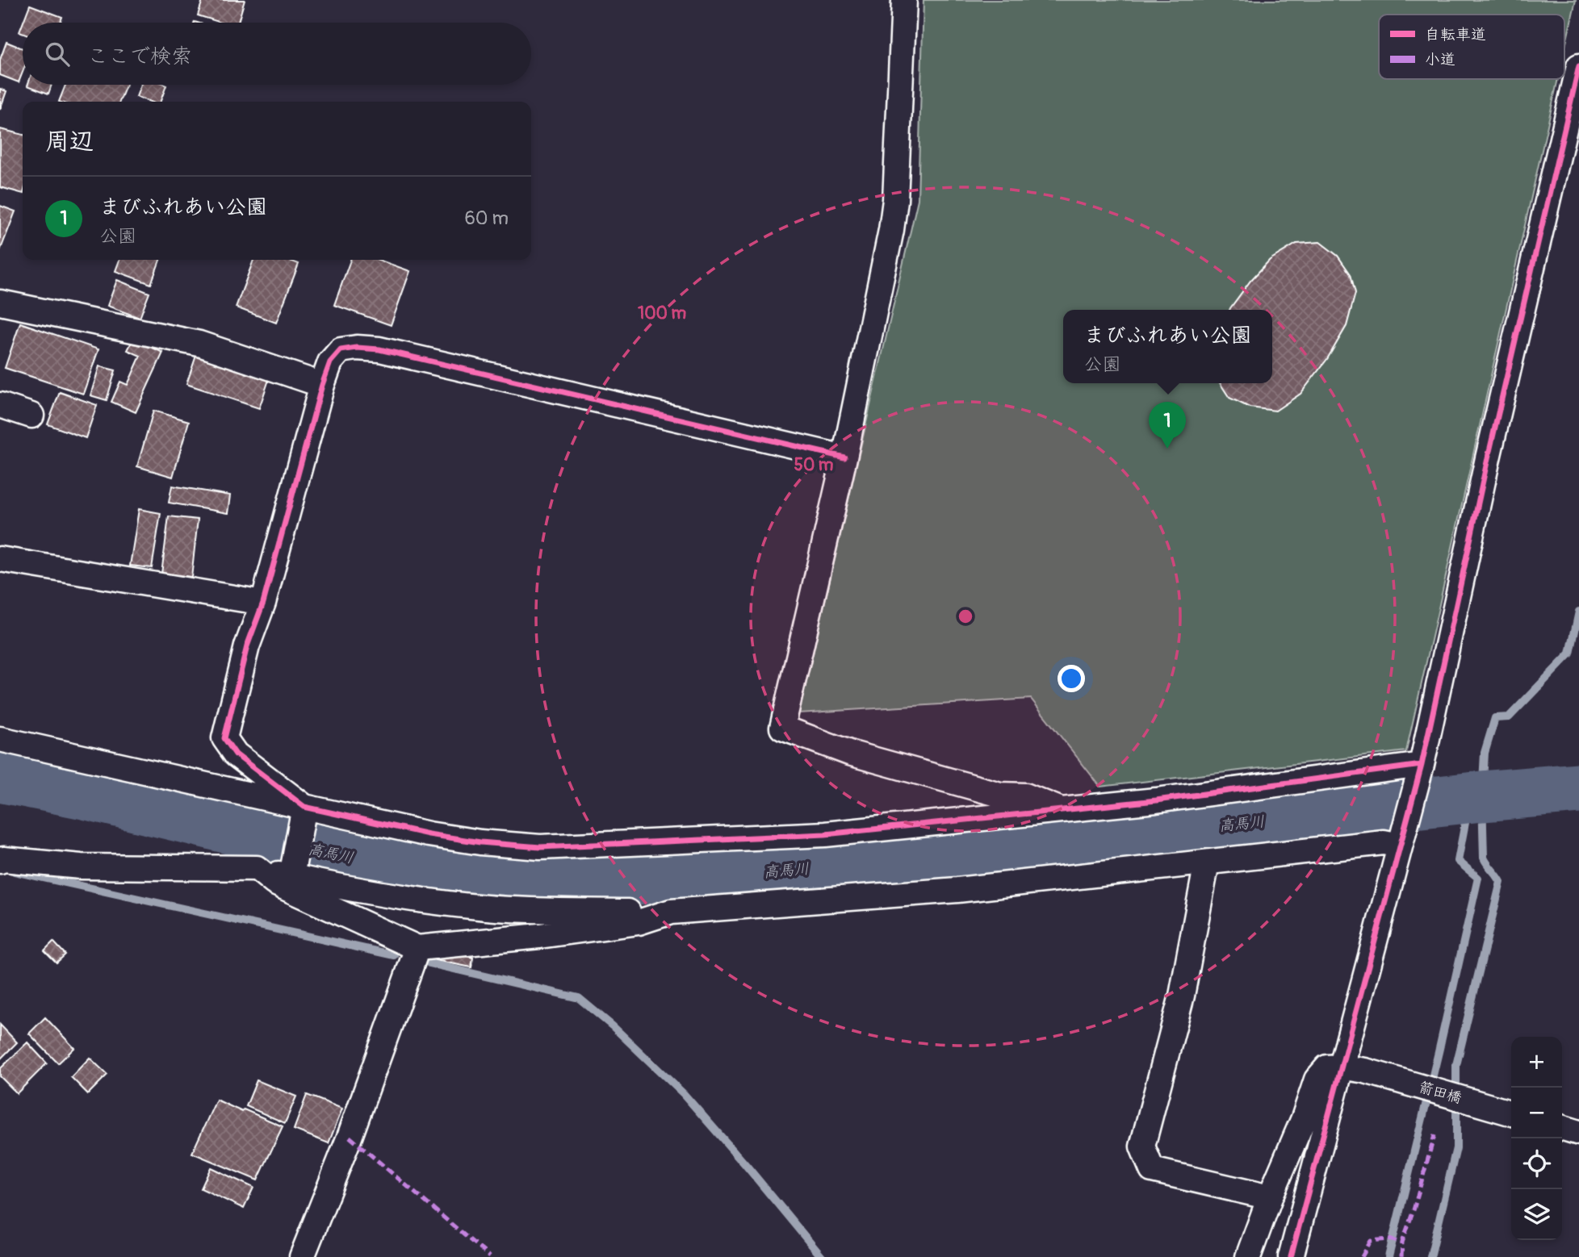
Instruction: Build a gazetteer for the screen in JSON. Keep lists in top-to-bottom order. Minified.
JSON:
{"streets":{"street":["箭田橋"]},"water":["高馬川"],"legend":["自転車道","小道"],"page":{"search":"ここで検索","heading":"周辺","list":[{"mark":"1","name":"まびふれあい公園","note":"公園","value":"60 m"}],"popup":["まびふれあい公園","公園"],"pins":"1","map_buttons":["+","−"]},"rings":["100 m","50 m"]}
